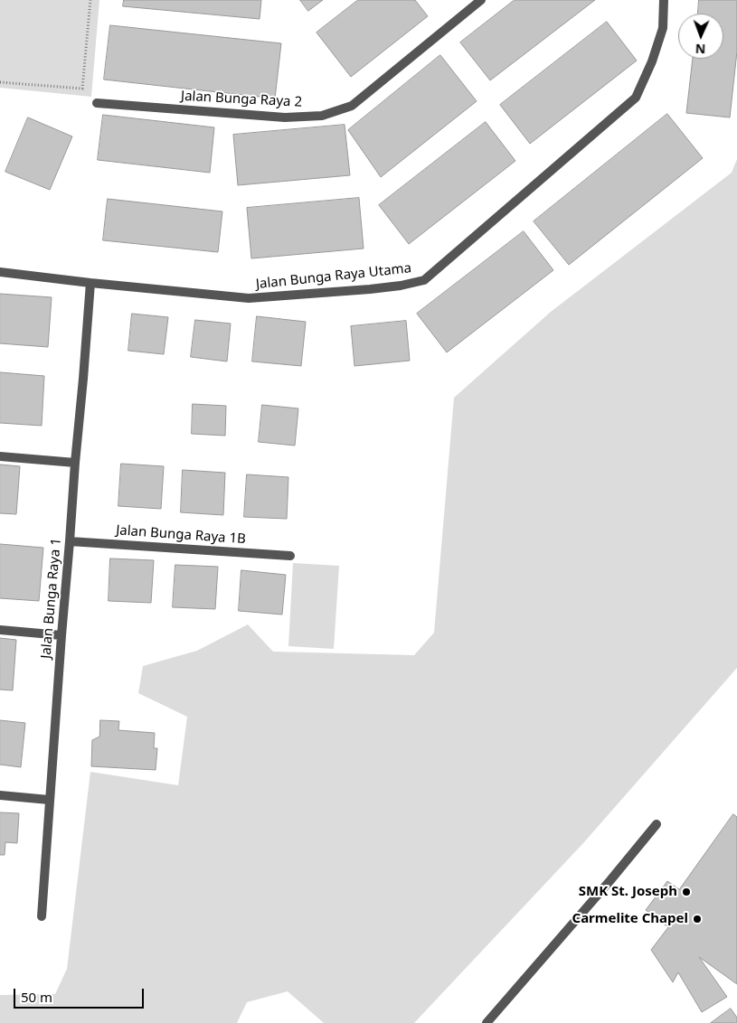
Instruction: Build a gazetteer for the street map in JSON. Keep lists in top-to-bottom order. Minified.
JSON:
{"streets":{"street":["Jalan Bunga Raya 2","Jalan Bunga Raya Utama","Jalan Bunga Raya 1B","Jalan Bunga Raya 1"]},"crossings":[["Jalan Bunga Raya Utama","Jalan Bunga Raya 1"],["Jalan Bunga Raya 1B","Jalan Bunga Raya 1"]],"places":["SMK St. Joseph","Carmelite Chapel"],"scale_bar":"50 m","north":"bottom"}
